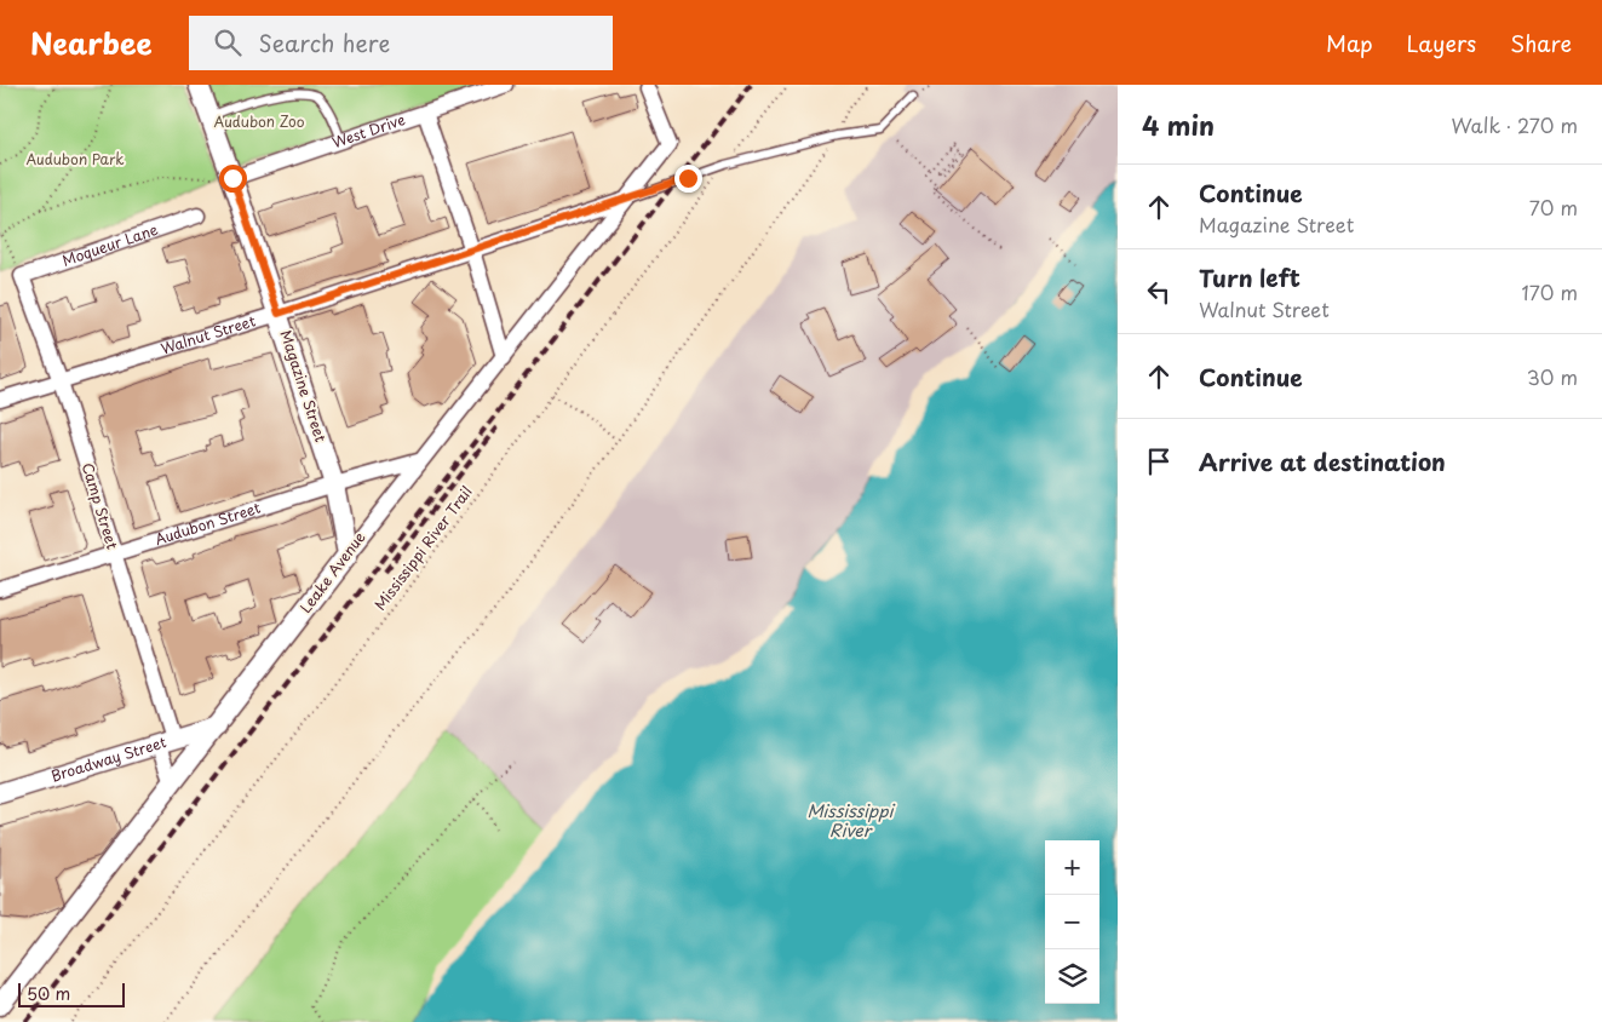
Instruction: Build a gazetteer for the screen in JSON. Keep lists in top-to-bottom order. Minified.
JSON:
{"streets":{"street":["West Drive","Moqueur Lane","Walnut Street","Magazine Street","Camp Street","Audubon Street","Leake Avenue","Broadway Street"],"path":["Mississippi River Trail"]},"crossings":[["West Drive","Magazine Street"],["Moqueur Lane","Camp Street"],["Walnut Street","Magazine Street"],["Walnut Street","Camp Street"],["Walnut Street","Leake Avenue"],["Magazine Street","Audubon Street"],["Magazine Street","Leake Avenue"],["Camp Street","Audubon Street"],["Camp Street","Leake Avenue"],["Camp Street","Broadway Street"],["Audubon Street","Leake Avenue"],["Leake Avenue","Broadway Street"]],"water":["Mississippi River"],"parks":["Audubon Zoo","Audubon Park"],"scale_bar":"50 m","page":{"header":"Nearbee","search":"Search here","nav":["Map","Layers","Share"],"heading":["4 min","Walk · 270 m"],"list":[["Continue","Magazine Street","70 m"],["Turn left","Walnut Street","170 m"],["Continue","30 m"],"Arrive at destination"],"map_buttons":["+","−"],"scale":"50 m"}}
